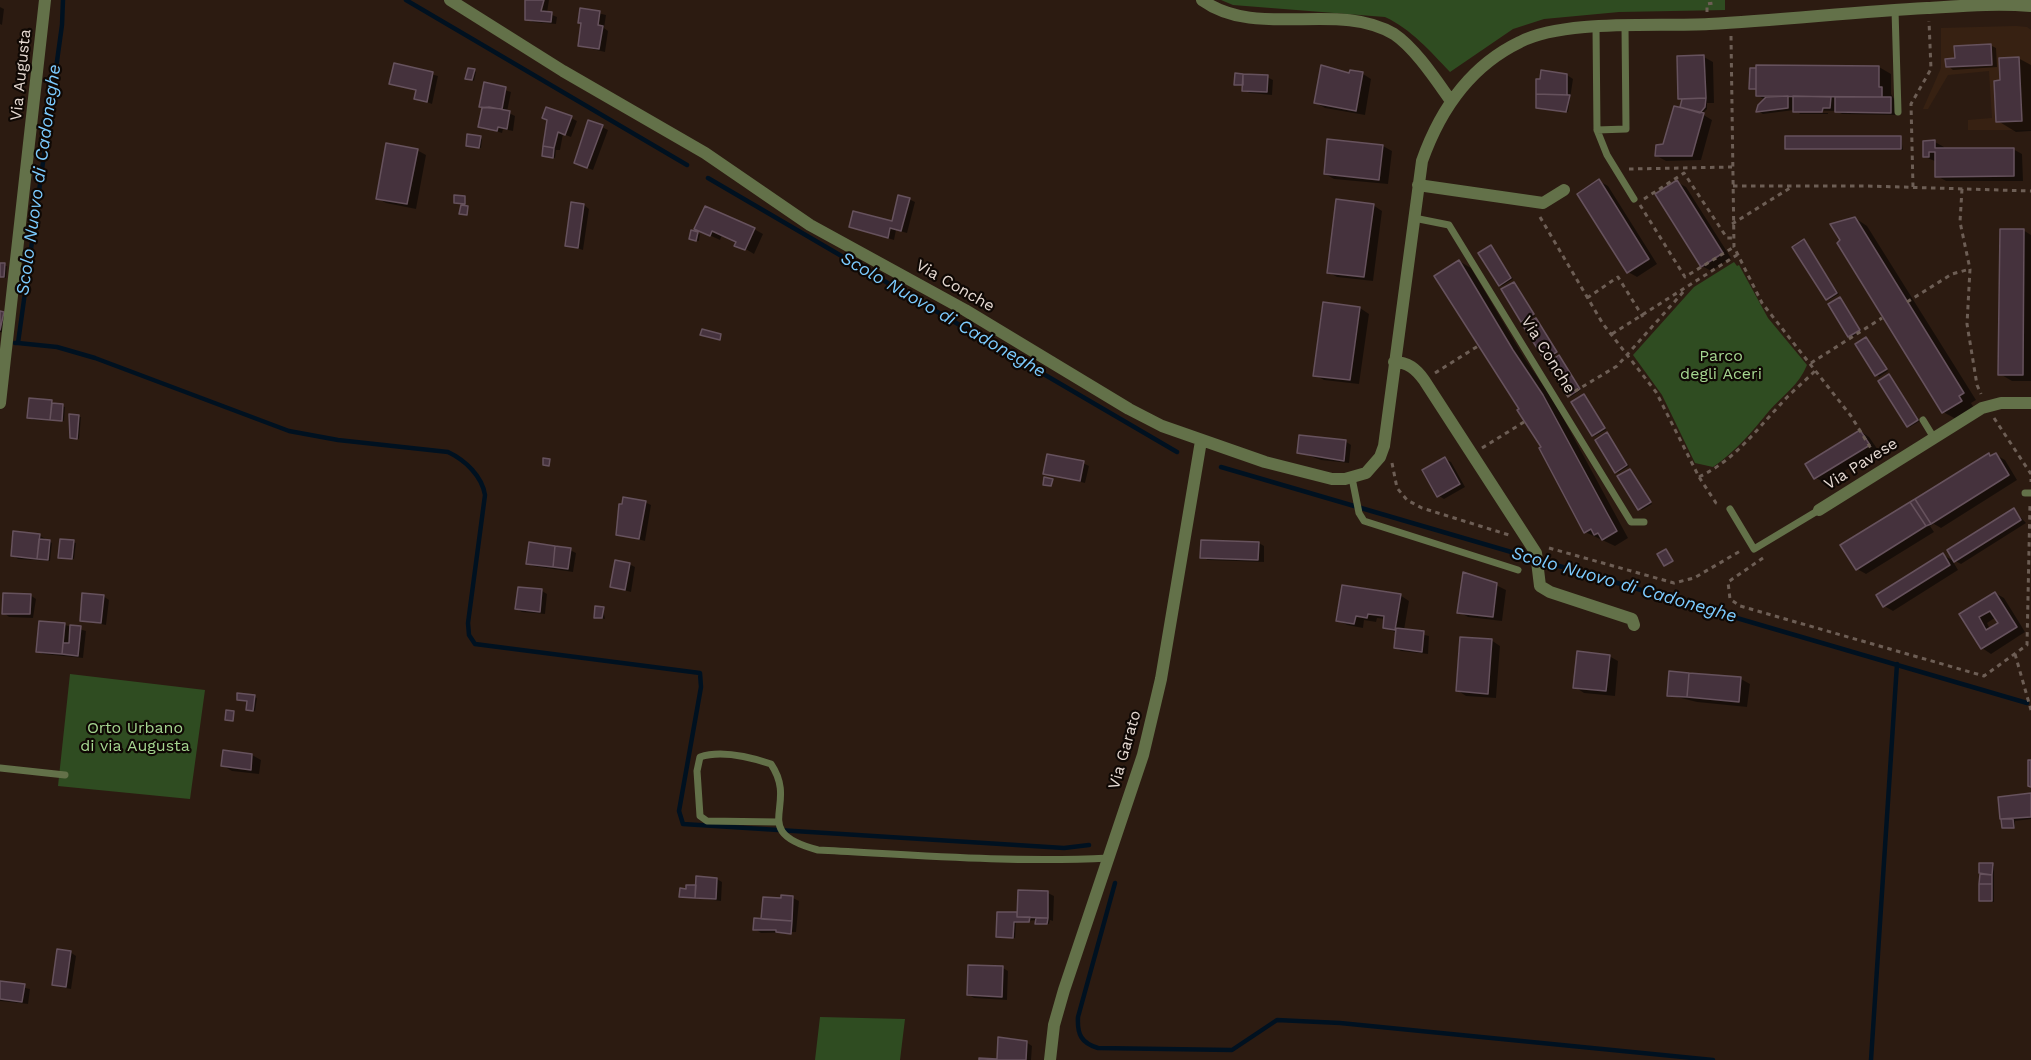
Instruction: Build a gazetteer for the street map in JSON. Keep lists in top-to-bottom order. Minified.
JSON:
{"streets":{"street":["Via Augusta","Via Conche","Via Pavese","Via Garato"]},"crossings":[["Via Conche","Via Garato"]],"water":["Scolo Nuovo di Cadoneghe"],"parks":["Parco degli Aceri","Orto Urbano di via Augusta"]}
